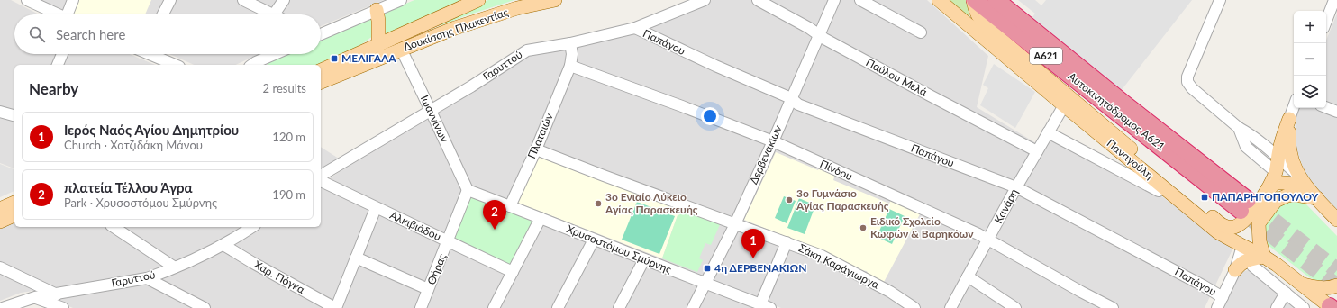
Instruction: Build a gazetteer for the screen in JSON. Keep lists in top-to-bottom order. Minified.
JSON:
{"streets":{"highway":["Α621","Αυτοκινητόδρομος Α621"],"main road":["Δουκίσσης Πλακεντίας","Παναγούλη"],"street":["Παπάγου","Γαρυττού","Παύλου Μελά","Ιωαννίνων","Πλαταιών","Δερβενακίων","Πίνδου","Κανάρη","Αλκιβιάδου","Χρυσοστόμου Σμύρνης","Σάκη Καράγιωργα","Θήρας","Χαρ. Πόγκα"]},"crossings":[["Δουκίσσης Πλακεντίας","Ιωαννίνων"],["Παπάγου","Γαρυττού"],["Παπάγου","Δερβενακίων"],["Παπάγου","Κανάρη"],["Γαρυττού","Ιωαννίνων"],["Γαρυττού","Χαρ. Πόγκα"],["Παύλου Μελά","Δερβενακίων"],["Παύλου Μελά","Κανάρη"],["Αυτοκινητόδρομος Α621","Παναγούλη"],["Ιωαννίνων","Χρυσοστόμου Σμύρνης"],["Ιωαννίνων","Θήρας"],["Πλαταιών","Πίνδου"],["Πλαταιών","Χρυσοστόμου Σμύρνης"],["Πλαταιών","Σάκη Καράγιωργα"],["Δερβενακίων","Πίνδου"],["Δερβενακίων","Χρυσοστόμου Σμύρνης"],["Δερβενακίων","Σάκη Καράγιωργα"],["Παναγούλη","Κανάρη"],["Πίνδου","Κανάρη"],["Αλκιβιάδου","Θήρας"],["Χρυσοστόμου Σμύρνης","Θήρας"]],"places":{"transit":["ΜΕΛΙΓΑΛΑ","ΠΑΠΑΡΗΓΟΠΟΥΛΟΥ","4η ΔΕΡΒΕΝΑΚΙΩΝ"],"other":["3ο Γυμνάσιο Αγίας Παρασκευής","3ο Ενιαίο Λύκειο Αγίας Παρασκευής","Ειδικό Σχολείο Κωφών & Βαρηκόων"]},"page":{"map_buttons":["+","−"],"search":"Search here","heading":["Nearby","2 results"],"list":[{"mark":"1","name":"Ιερός Ναός Αγίου Δημητρίου","note":"Church · Χατζιδάκη Μάνου","value":"120 m"},{"mark":"2","name":"πλατεία Τέλλου Άγρα","note":"Park · Χρυσοστόμου Σμύρνης","value":"190 m"}],"pins":["2","1"]}}
